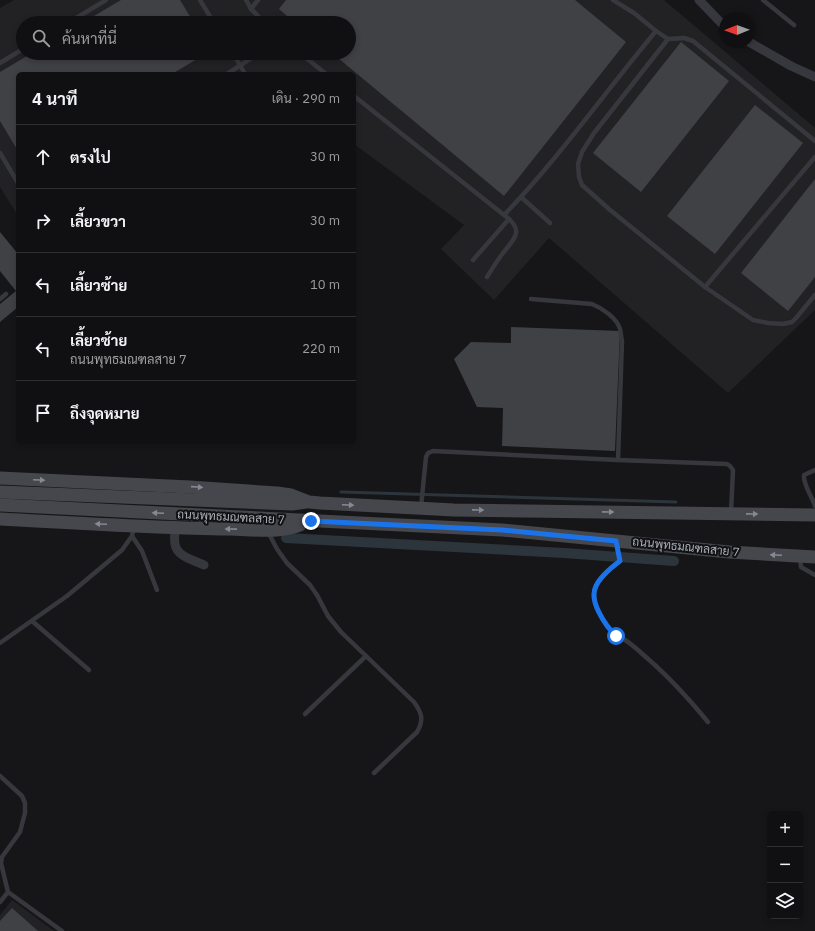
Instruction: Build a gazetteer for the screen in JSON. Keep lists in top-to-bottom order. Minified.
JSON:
{"streets":{"main road":["ถนนพุทธมณฑลสาย 7"]},"north":"left","page":{"search":"ค้นหาที่นี่","heading":["4 นาที","เดิน · 290 m"],"list":[["ตรงไป","30 m"],["เลี้ยวขวา","30 m"],["เลี้ยวซ้าย","10 m"],["เลี้ยวซ้าย","ถนนพุทธมณฑลสาย 7","220 m"],"ถึงจุดหมาย"],"map_buttons":["+","−"]}}
